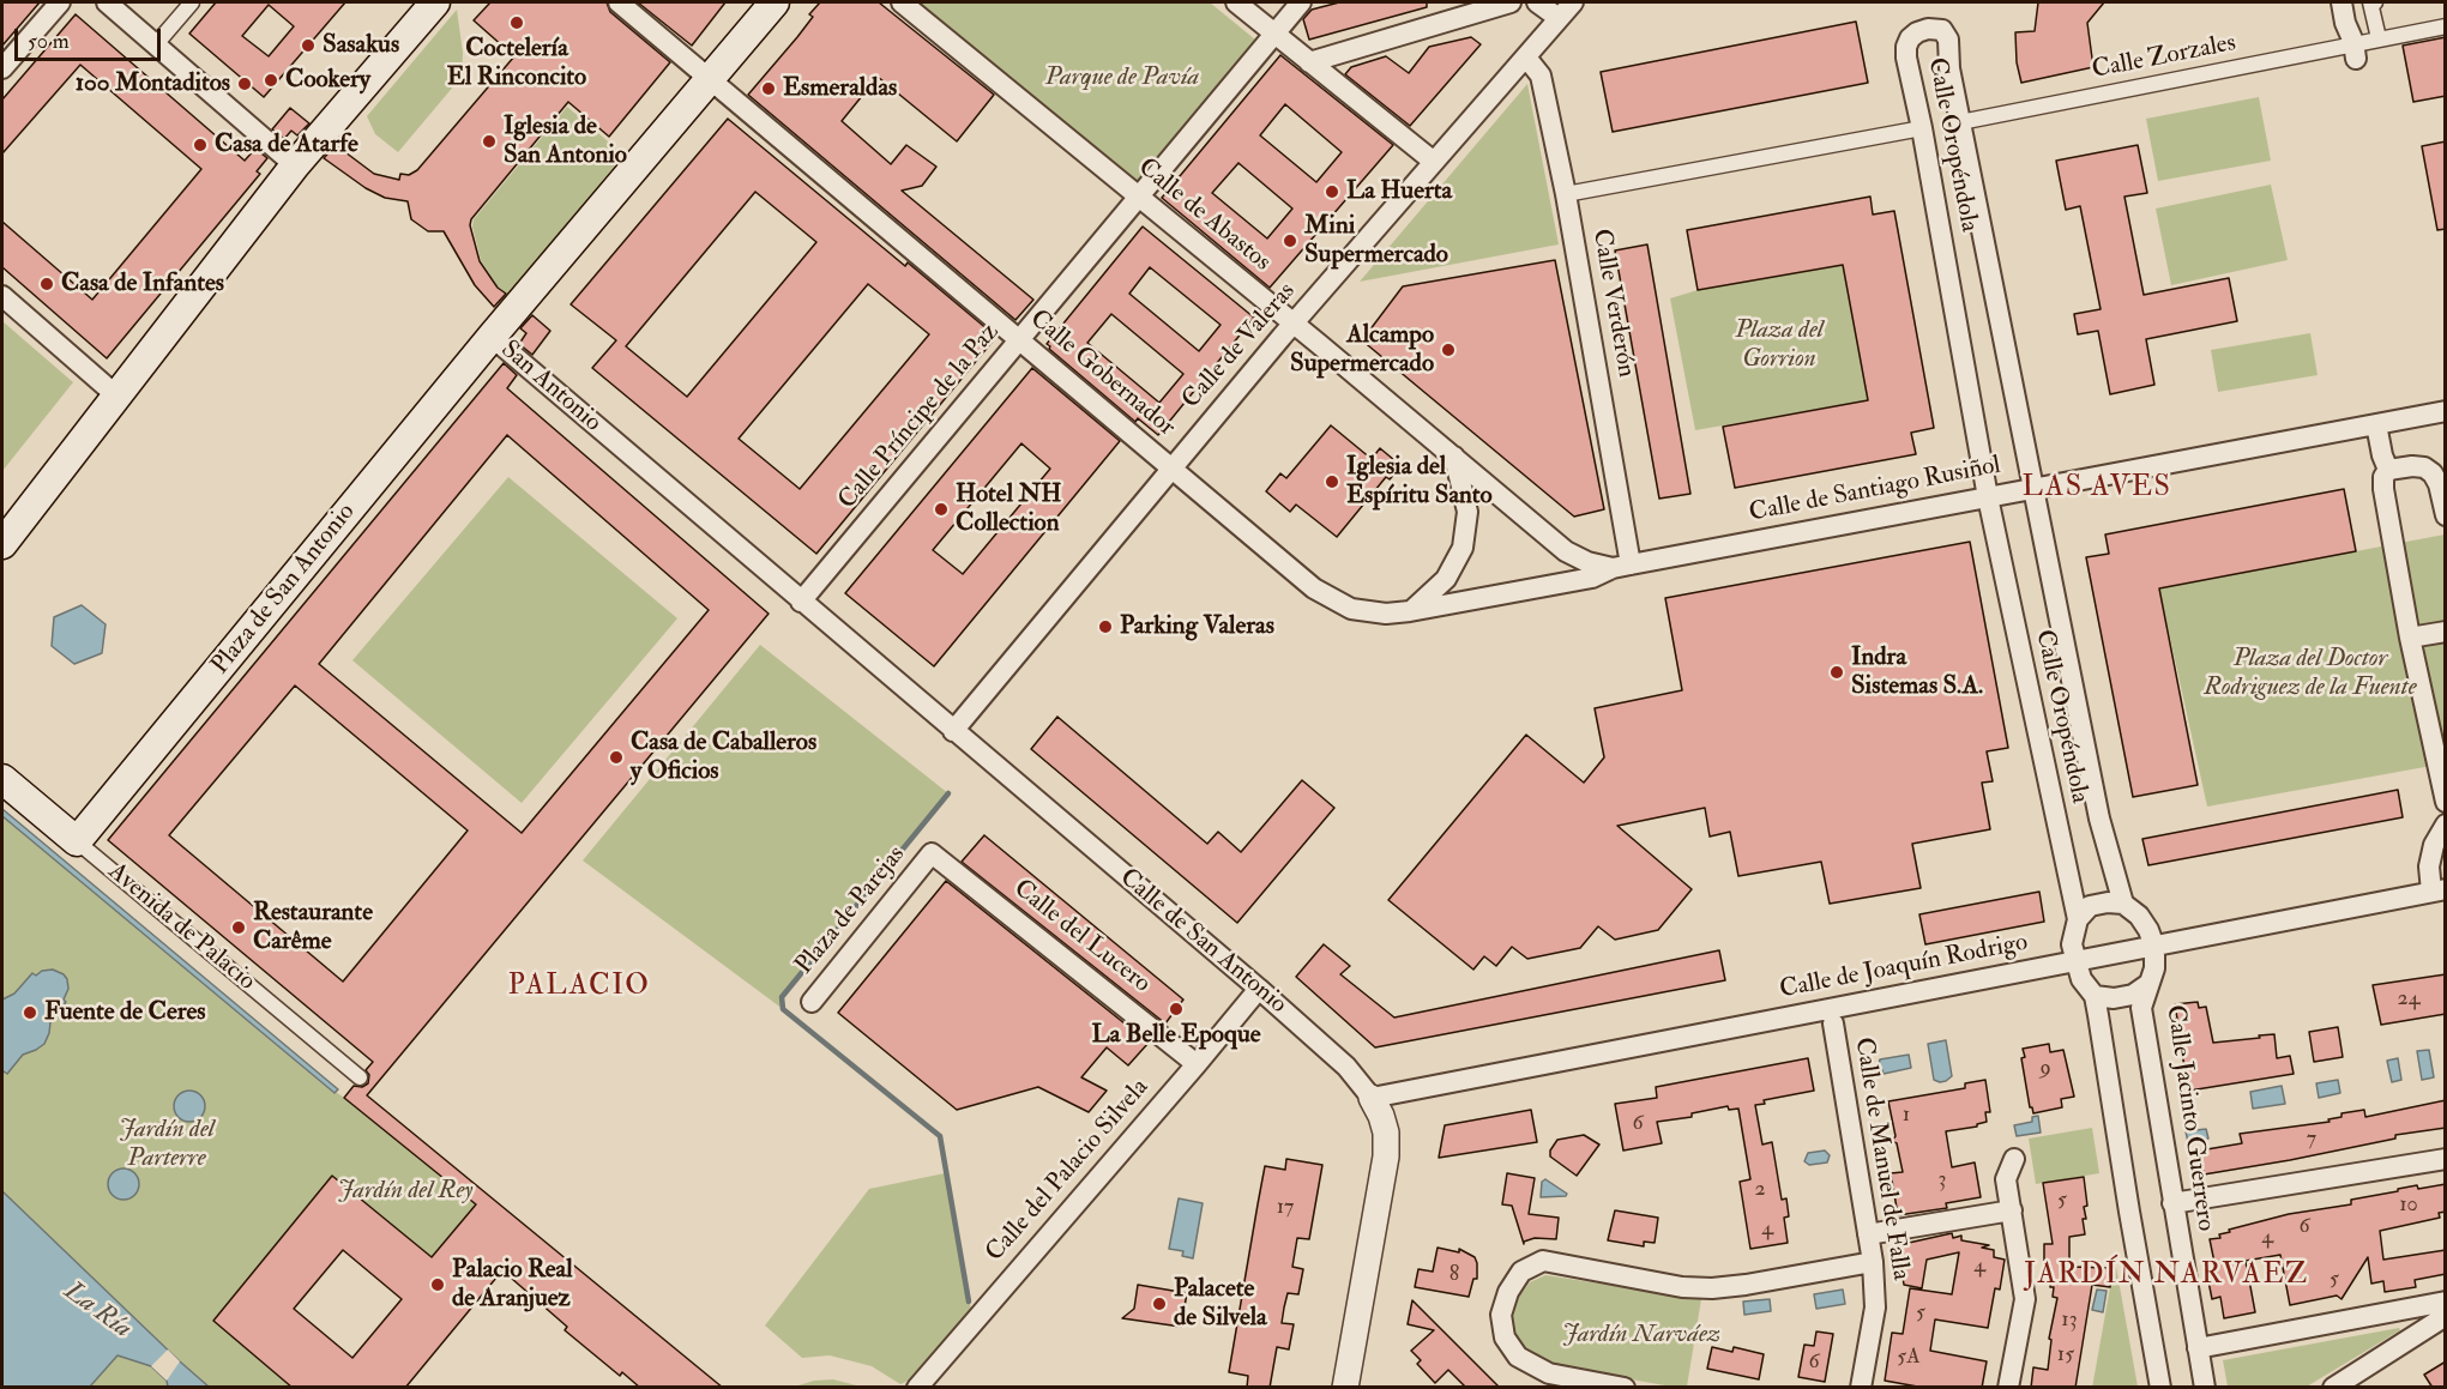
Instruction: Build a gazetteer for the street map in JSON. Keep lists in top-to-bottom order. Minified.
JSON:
{"streets":{"main road":["San Antonio","Plaza de San Antonio","Avenida de Palacio"],"street":["Calle Zorzales","Calle Oropéndola","Calle de Abastos","Calle Verderón","Calle de Valeras","Calle Gobernador","Calle Príncipe de la Paz","Calle de Santiago Rusiñol","Plaza de Parejas","Calle del Lucero","Calle de San Antonio","Calle de Joaquín Rodrigo","Calle Jacinto Guerrero","Calle de Manuel de Falla","Calle del Palacio Silvela"]},"crossings":[["Calle Zorzales","Calle Oropéndola"],["Calle Oropéndola","Calle de Santiago Rusiñol"],["Calle Oropéndola","Calle de Joaquín Rodrigo"],["Calle Oropéndola","Calle Jacinto Guerrero"],["Calle de Abastos","Calle Verderón"],["Calle de Abastos","Calle de Valeras"],["Calle de Abastos","Calle Gobernador"],["Calle de Abastos","Calle Príncipe de la Paz"],["Calle de Abastos","Calle de Santiago Rusiñol"],["Calle Verderón","Calle de Valeras"],["Calle Verderón","Calle Gobernador"],["Calle Verderón","Calle de Santiago Rusiñol"],["Calle de Valeras","Calle Gobernador"],["Calle de Valeras","Calle de San Antonio"],["Calle Gobernador","San Antonio"],["Calle Gobernador","Calle Príncipe de la Paz"],["Calle Gobernador","Calle de Santiago Rusiñol"],["San Antonio","Calle Príncipe de la Paz"],["San Antonio","Plaza de San Antonio"],["San Antonio","Calle de San Antonio"],["Calle Príncipe de la Paz","Calle de San Antonio"],["Plaza de San Antonio","Avenida de Palacio"],["Plaza de Parejas","Calle del Lucero"],["Calle del Lucero","Calle del Palacio Silvela"],["Calle de San Antonio","Calle de Joaquín Rodrigo"],["Calle de San Antonio","Calle del Palacio Silvela"],["Calle de Joaquín Rodrigo","Calle Jacinto Guerrero"],["Calle de Joaquín Rodrigo","Calle de Manuel de Falla"]],"districts":["LAS AVES","PALACIO","JARDÍN NARVAEZ"],"water":["La Ría"],"parks":["Parque de Pavía","Plaza del Gorrion","Plaza del Doctor Rodriguez de la Fuente","Jardín del Parterre","Jardín del Rey","Jardín Narváez"],"places":["Coctelería El Rinconcito","Sasakus","Cookery","100 Montaditos","Esmeraldas","Iglesia de San Antonio","Casa de Atarfe","La Huerta","Mini Supermercado","Casa de Infantes","Alcampo Supermercado","Iglesia del Espíritu Santo","Hotel NH Collection","Parking Valeras","Indra Sistemas S.A.","Casa de Caballeros y Oficios","Restaurante Carême","La Belle Epoque","Fuente de Ceres","Palacio Real de Aranjuez","Palacete de Silvela"],"house_numbers":["24","9","1","6","7","3","2","5","10","17","6","4","4","4","8","5","5","13","15","5A","6"],"scale_bar":"50 m"}
